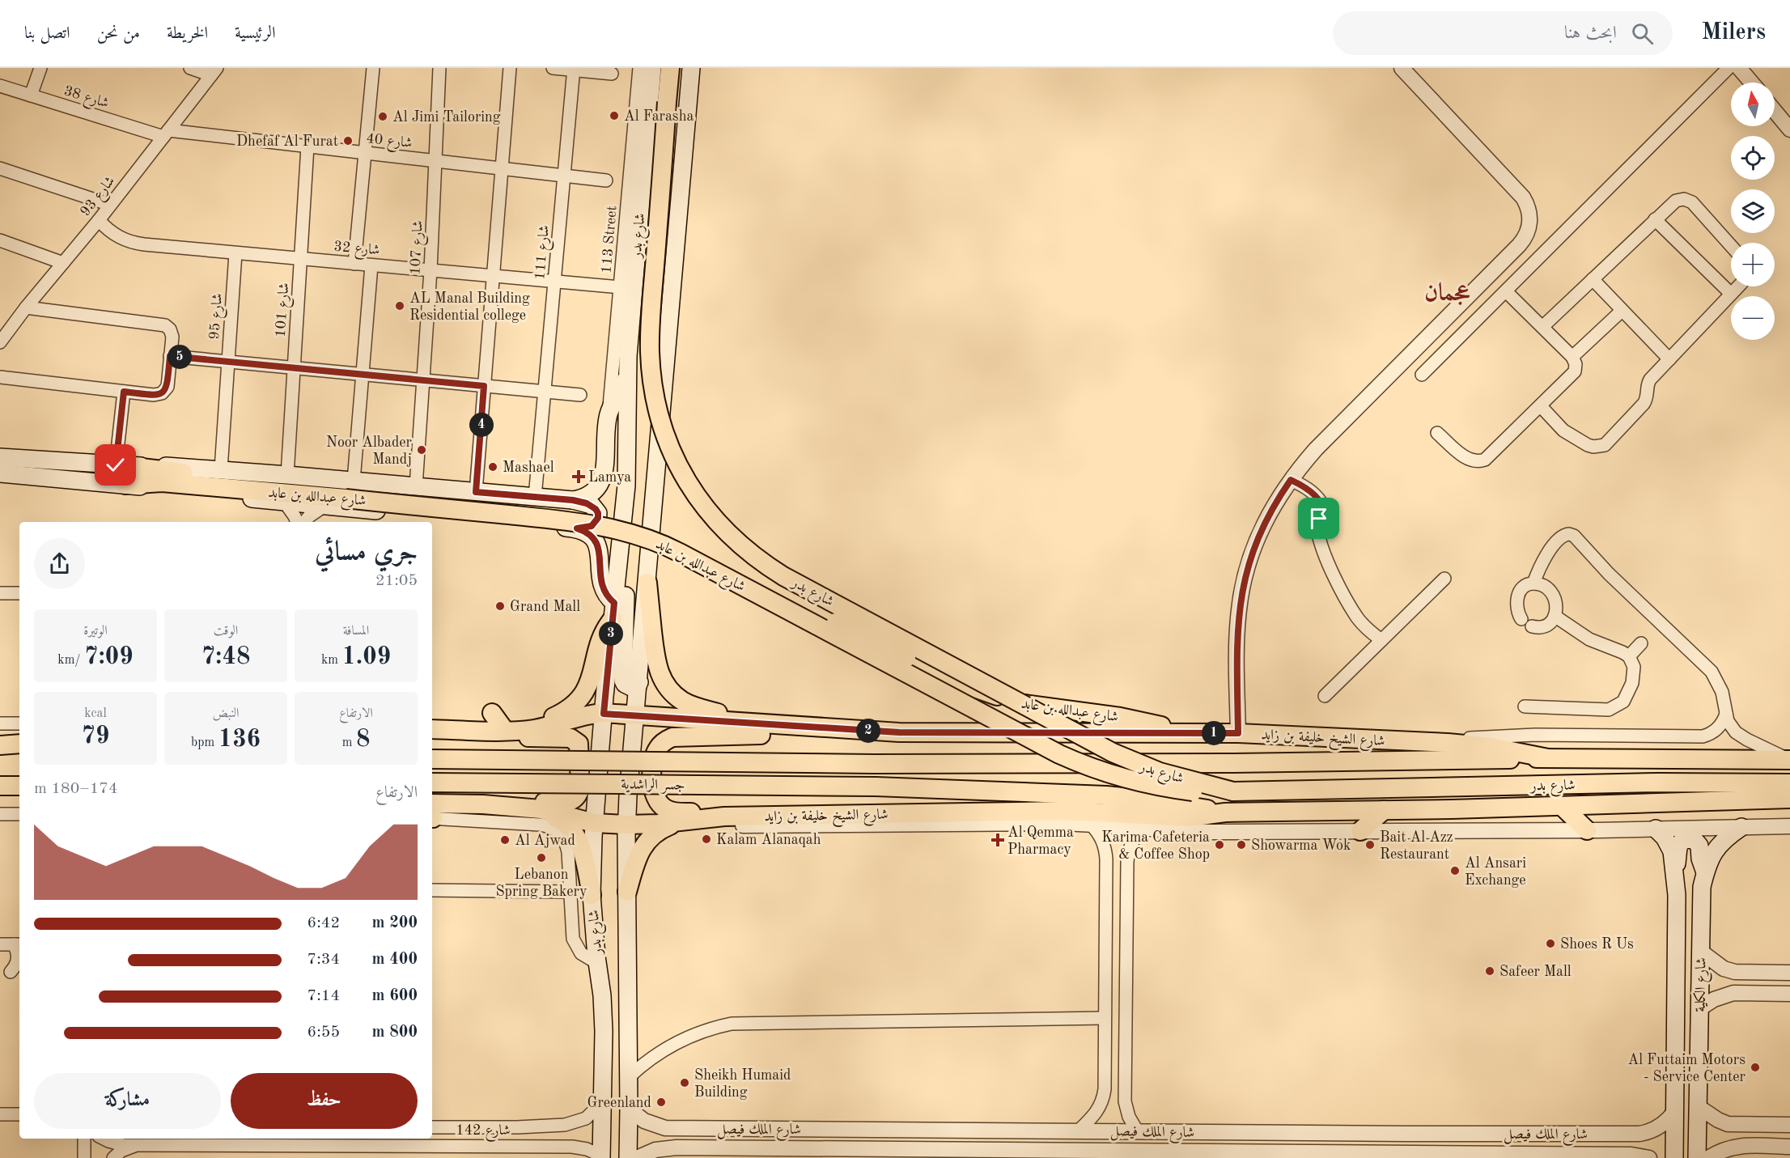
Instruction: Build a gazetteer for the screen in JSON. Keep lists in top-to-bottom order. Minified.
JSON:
{"streets":{"main road":["شارع بدر","شارع عبدالله بن عابد","شارع الشيخ خليفة بن زايد","جسر الراشدية","شارع الكلية"],"street":["شارع 38","شارع 40","شارع 93","113 Street","شارع 32","شارع 107","شارع 111","شارع 101","شارع 95","شارع الملك فيصل","شارع 142"]},"crossings":[["شارع 38","شارع 40"],["شارع 38","شارع 93"],["شارع 40","شارع 93"],["شارع 40","شارع 107"],["شارع 40","شارع 111"],["شارع 40","شارع 101"],["شارع 93","شارع 32"],["شارع بدر","شارع عبدالله بن عابد"],["شارع بدر","شارع الشيخ خليفة بن زايد"],["شارع بدر","شارع 142"],["113 Street","شارع 32"],["شارع 32","شارع 107"],["شارع 32","شارع 111"],["شارع 32","شارع 101"],["شارع 32","شارع 95"],["شارع 107","شارع عبدالله بن عابد"],["شارع 111","شارع عبدالله بن عابد"],["شارع 101","شارع عبدالله بن عابد"],["شارع 95","شارع عبدالله بن عابد"],["شارع عبدالله بن عابد","شارع الشيخ خليفة بن زايد"],["شارع الشيخ خليفة بن زايد","جسر الراشدية"],["شارع الكلية","شارع الملك فيصل"]],"districts":["عجمان"],"places":{"other":["Al Farasha","Al Jimi Tailoring","Dhefaf Al Furat","AL Manal Building Residential college","Noor Albader Mandj","Mashael","Grand Mall","Kalam Alanaqah","Al Ajwad","Karima Cafeteria & Coffee Shop","Showarma Wok","Bait Al Azz Restaurant","Lebanon Spring Bakery","Al Ansari Exchange","Shoes R Us","Safeer Mall","Al Futtaim Motors - Service Center","Sheikh Humaid Building","Greenland"],"health":["Lamya","Al Qemma Pharmacy"]},"north":"top","page":{"header":"Milers","search":"ابحث هنا","nav":["الرئيسية","الخريطة","من نحن","اتصل بنا"],"map_buttons":["+","−"],"pins":["5","4","3","2","1"],"heading":["جري مسائي","21:05"],"stats":[["المسافة","1.09 km"],["الوقت","7:48"],["الوتيرة","7:09 /km"],["الارتفاع","8 m"],["النبض","136 bpm"],["kcal","79"]],"chart":["الارتفاع","174–180 m"],"list":[{"name":"200 m","note":"6:42"},{"name":"400 m","note":"7:34"},{"name":"600 m","note":"7:14"},{"name":"800 m","note":"6:55"}],"buttons":["حفظ","مشاركة"]}}
